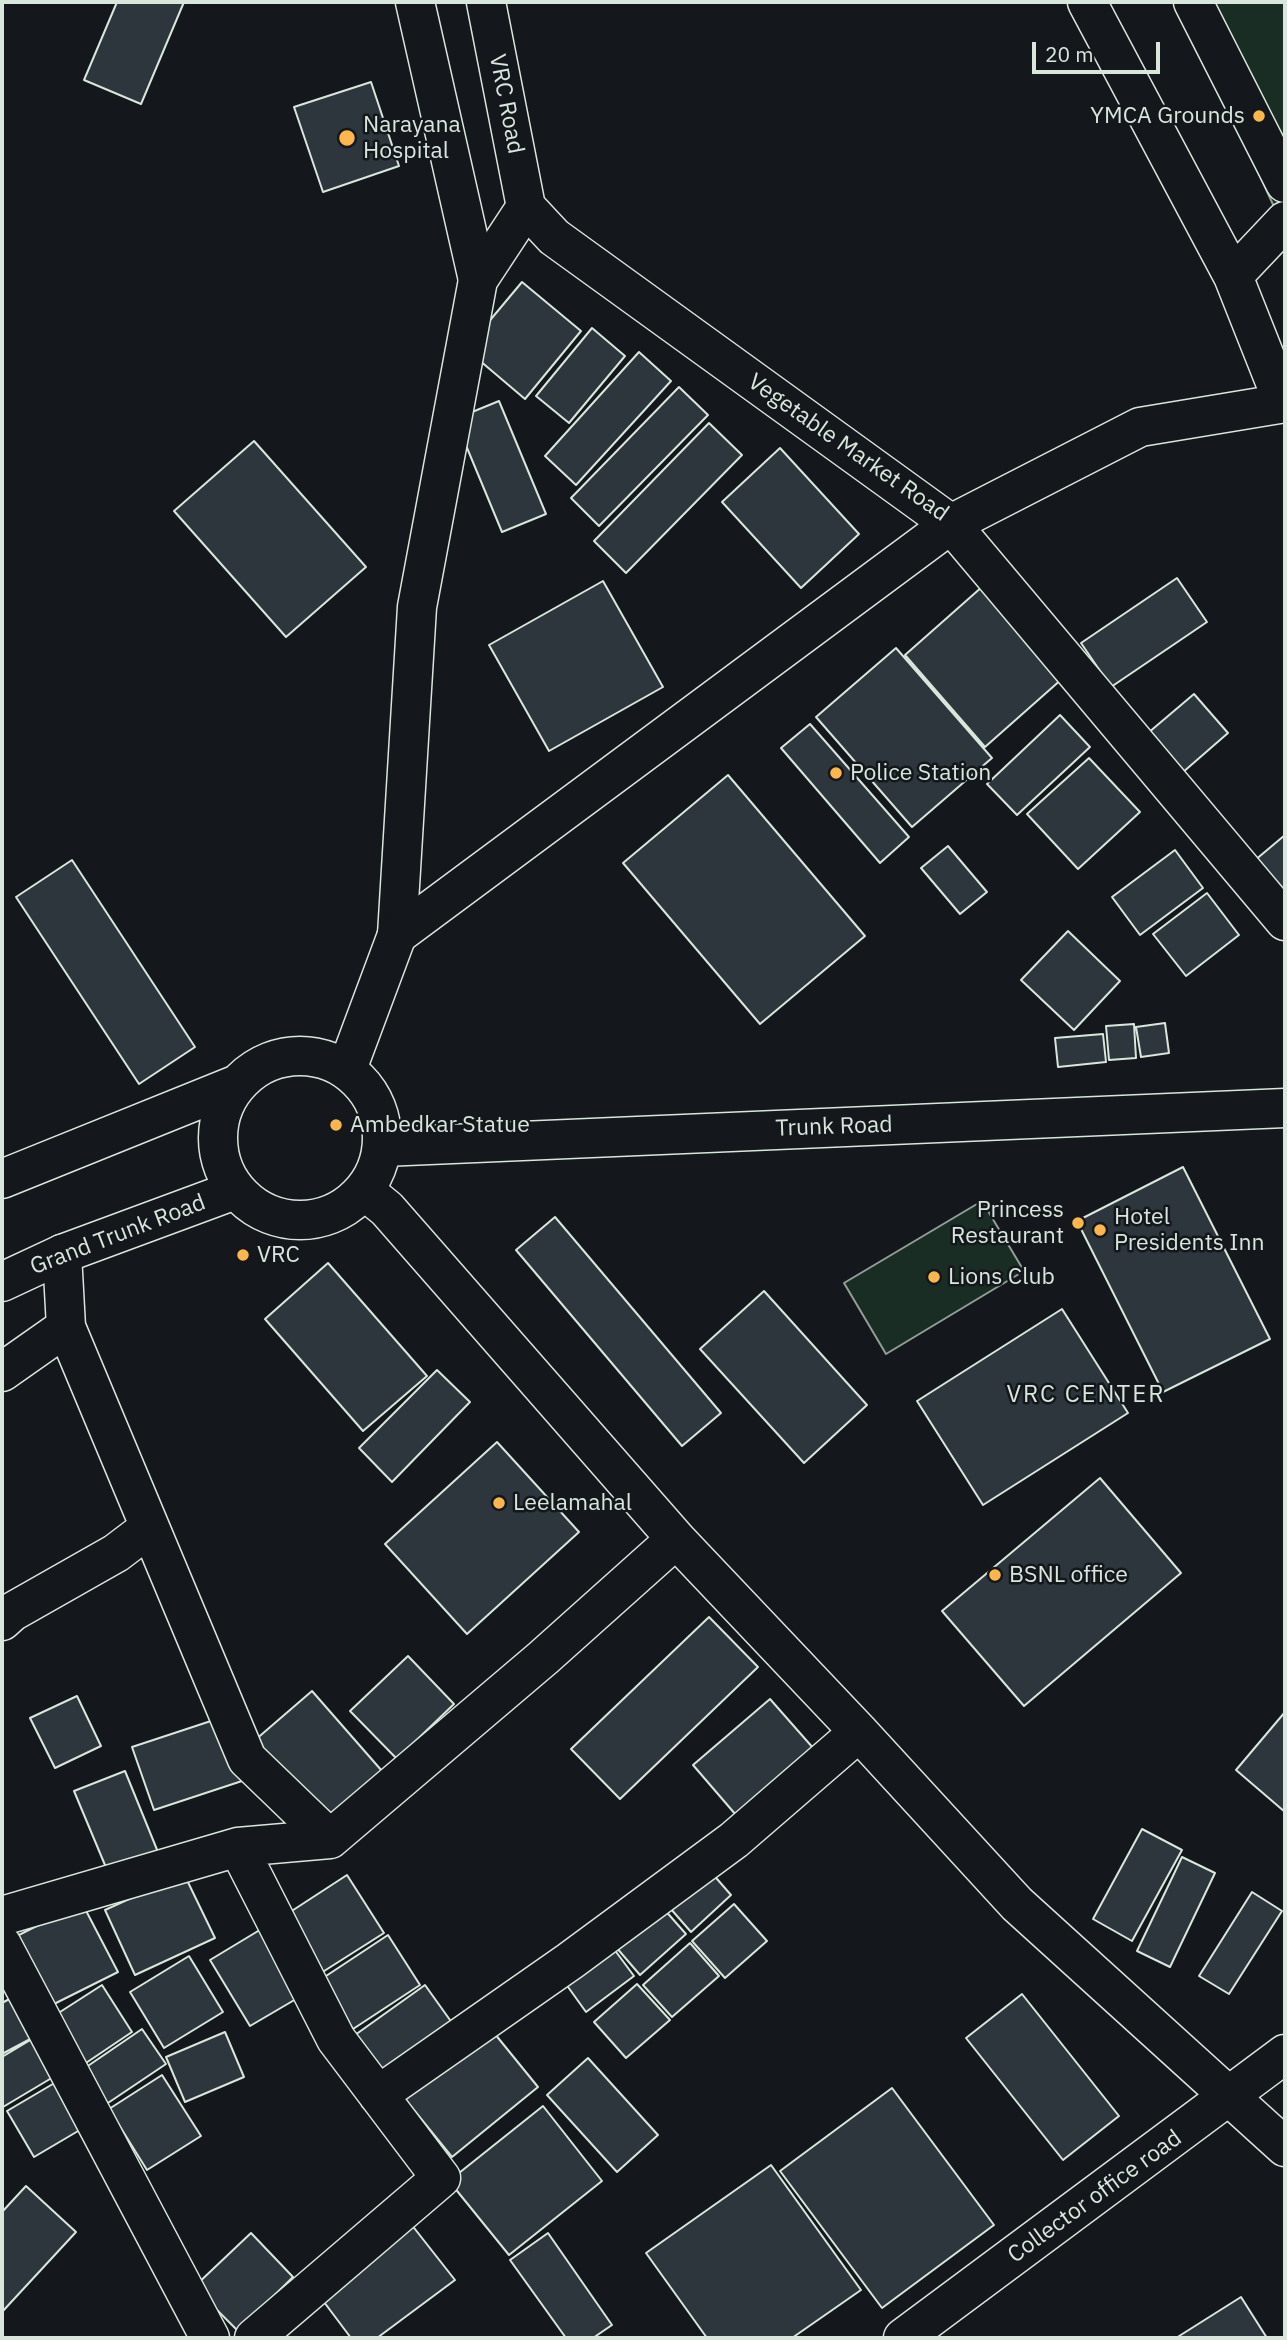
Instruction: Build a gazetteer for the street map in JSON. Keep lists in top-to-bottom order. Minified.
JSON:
{"streets":{"street":["VRC Road","Vegetable Market Road","Trunk Road","Grand Trunk Road","Collector office road"]},"crossings":[["VRC Road","Vegetable Market Road"],["Trunk Road","Grand Trunk Road"]],"districts":["VRC CENTER"],"places":["YMCA Grounds","Narayana Hospital","Police Station","Ambedkar Statue","Princess Restaurant","Hotel Presidents Inn","VRC","Lions Club","Leelamahal","BSNL office"],"scale_bar":"20 m"}
